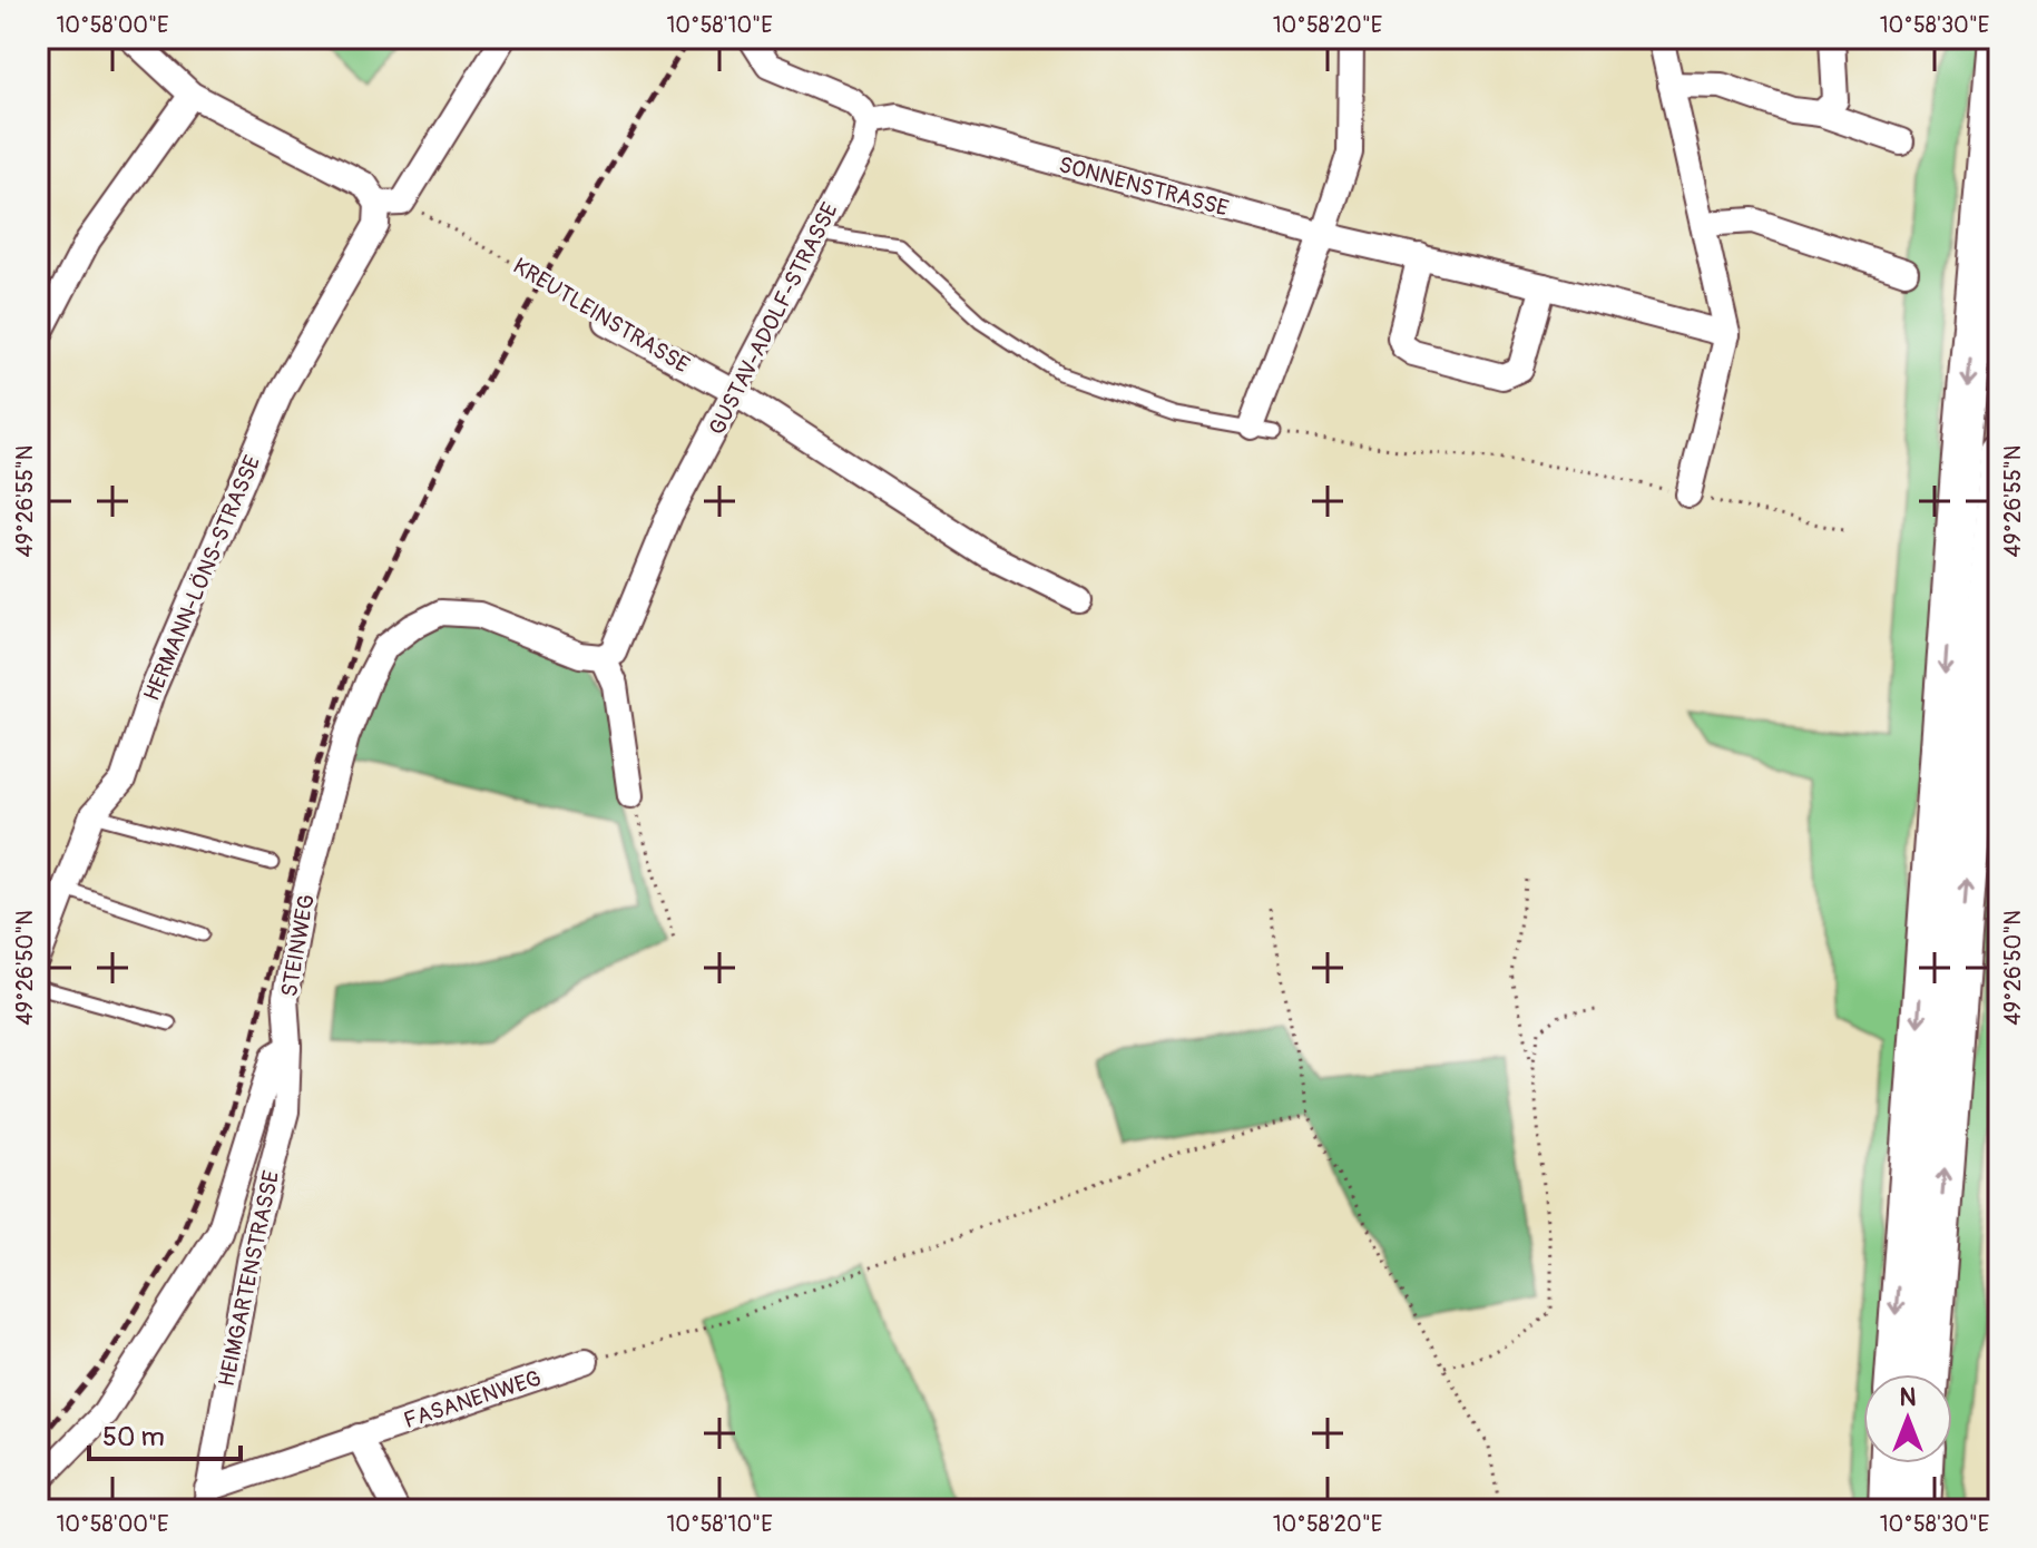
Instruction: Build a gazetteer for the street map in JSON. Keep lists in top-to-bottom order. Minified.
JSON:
{"streets":{"street":["SONNENSTRASSE","KREUTLEINSTRASSE","GUSTAV-ADOLF-STRASSE","HERMANN-LÖNS-STRASSE","STEINWEG","HEIMGARTENSTRASSE","FASANENWEG"]},"crossings":[["SONNENSTRASSE","GUSTAV-ADOLF-STRASSE"],["KREUTLEINSTRASSE","GUSTAV-ADOLF-STRASSE"],["GUSTAV-ADOLF-STRASSE","STEINWEG"],["STEINWEG","HEIMGARTENSTRASSE"],["HEIMGARTENSTRASSE","FASANENWEG"]],"scale_bar":"50 m","north":"top","coordinates":["10°58'00\"E","10°58'10\"E","10°58'20\"E","10°58'30\"E","49°26'55\"N","49°26'50\"N"]}
